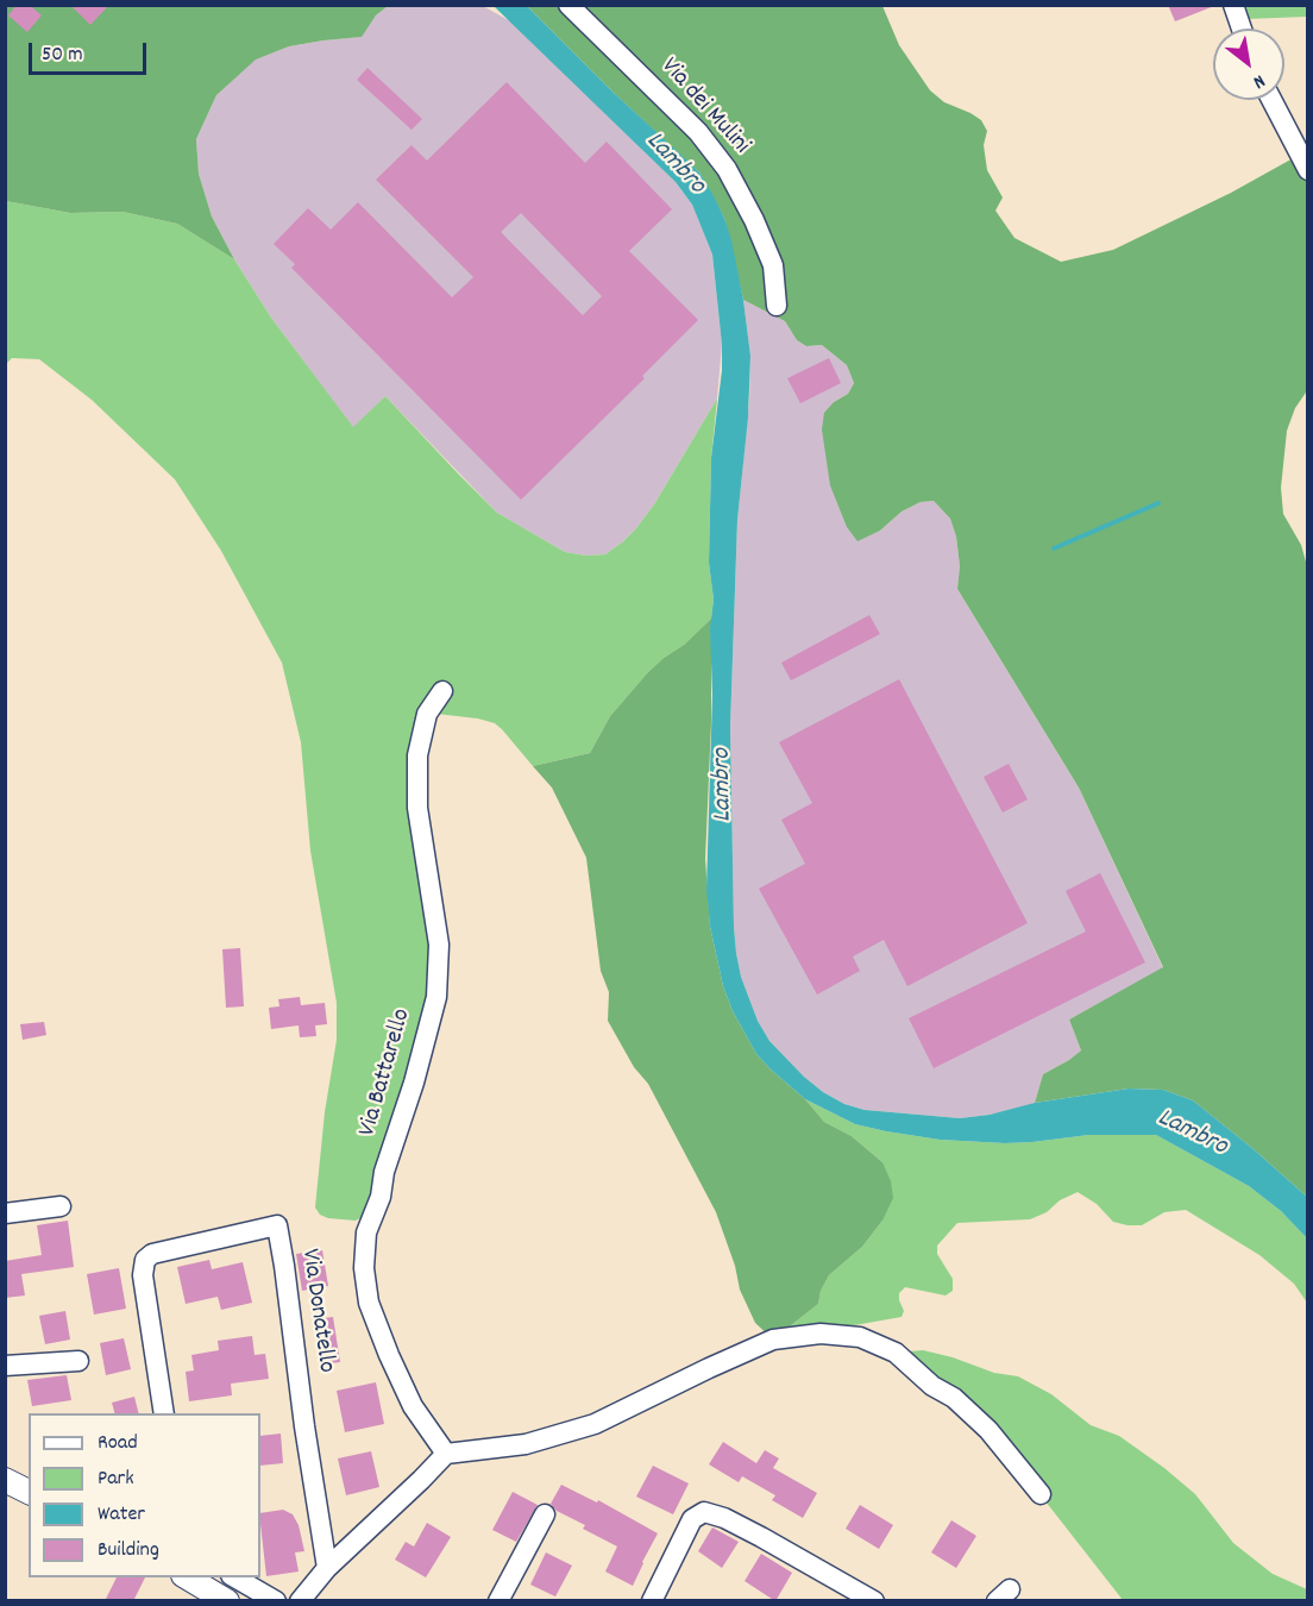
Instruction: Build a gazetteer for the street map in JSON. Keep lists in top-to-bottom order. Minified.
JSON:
{"streets":{"street":["Via dei Mulini","Via Battarello","Via Donatello"]},"water":["Lambro"],"legend":["Road","Park","Water","Building"],"scale_bar":"50 m","north":"bottom right"}
